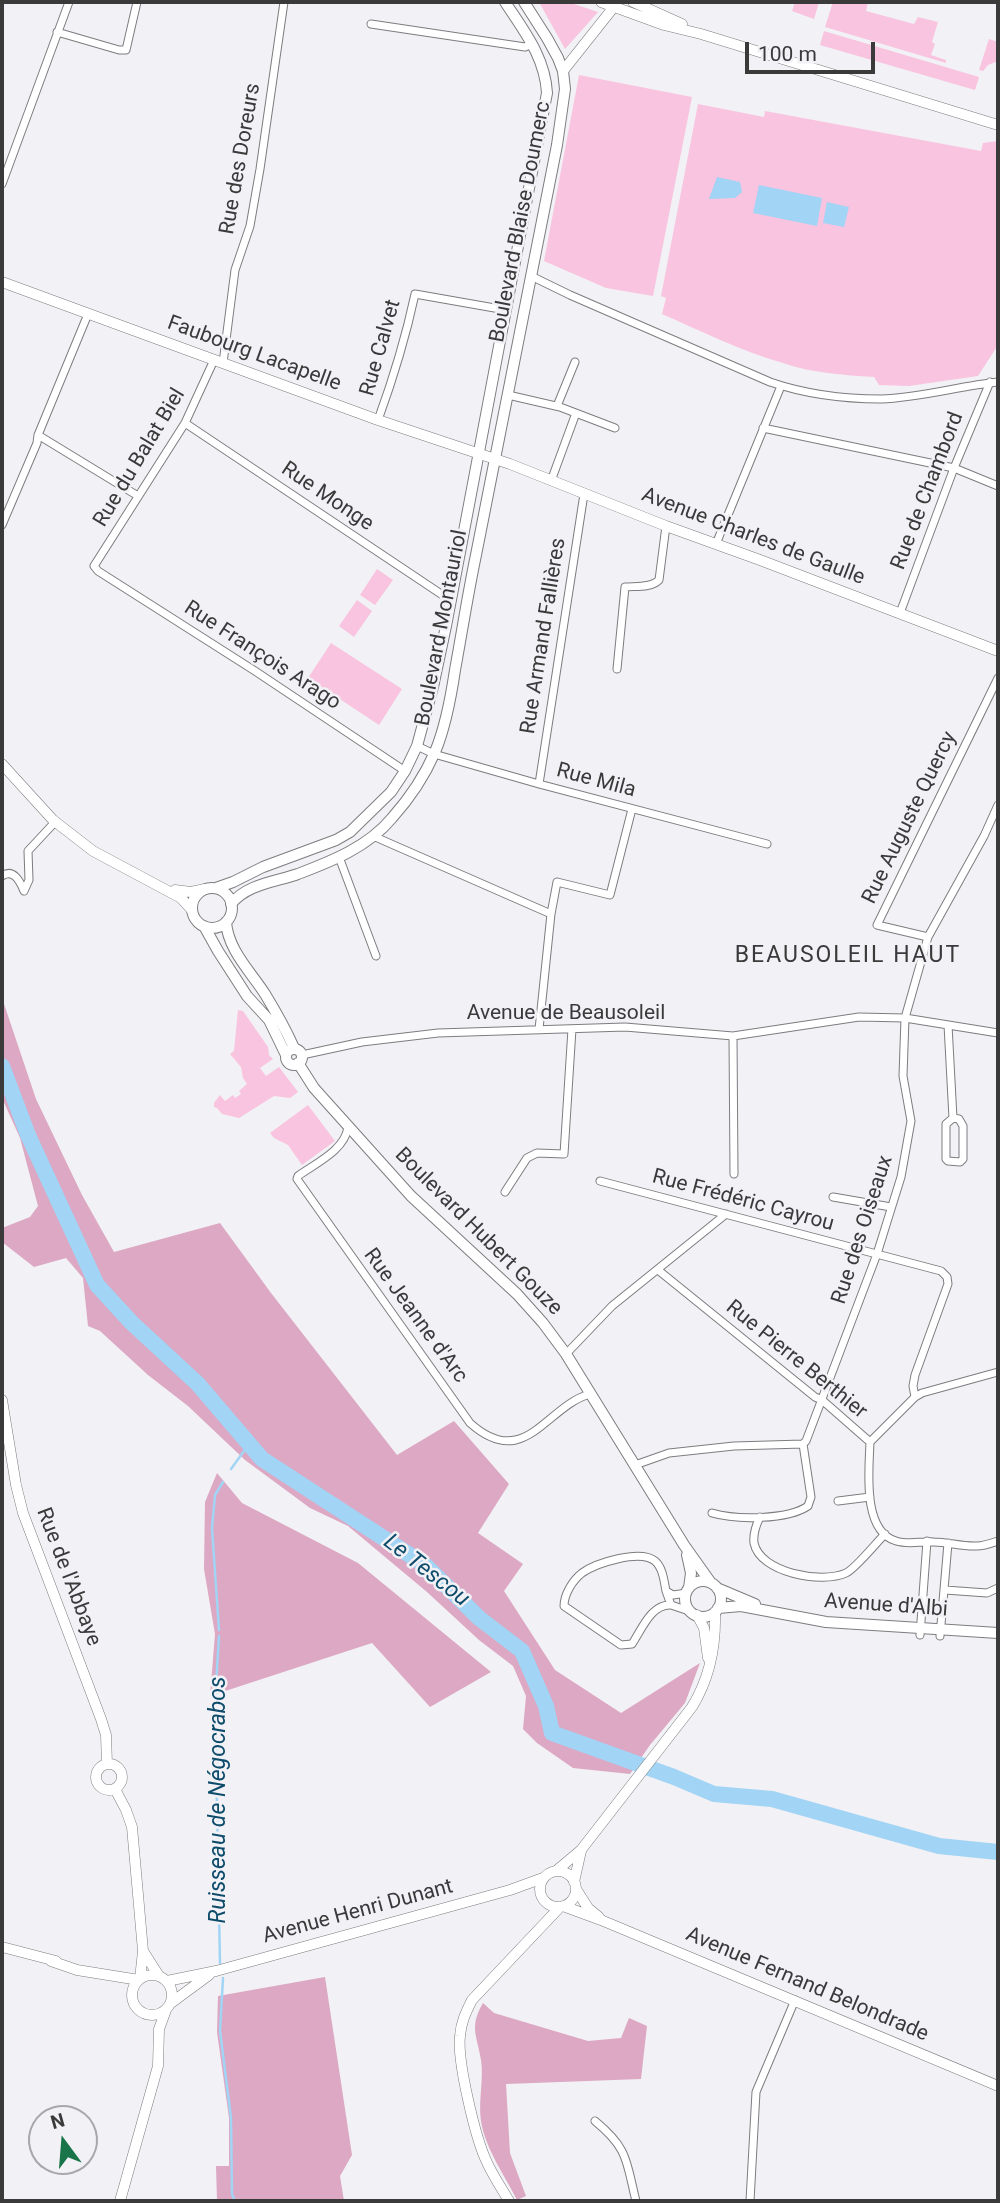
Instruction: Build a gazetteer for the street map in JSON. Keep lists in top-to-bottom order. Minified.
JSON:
{"streets":{"main road":["Boulevard Blaise Doumerc","Faubourg Lacapelle","Avenue Charles de Gaulle","Boulevard Montauriol","Boulevard Hubert Gouze","Rue de l'Abbaye","Avenue d'Albi","Avenue Henri Dunant","Avenue Fernand Belondrade"],"street":["Rue des Doreurs","Rue Calvet","Rue du Balat Biel","Rue de Chambord","Rue Monge","Rue Armand Fallières","Rue François Arago","Rue Mila","Rue Auguste Quercy","Avenue de Beausoleil","Rue Frédéric Cayrou","Rue des Oiseaux","Rue Jeanne d'Arc","Rue Pierre Berthier"]},"crossings":[["Rue des Doreurs","Faubourg Lacapelle"],["Rue des Doreurs","Rue du Balat Biel"],["Boulevard Blaise Doumerc","Rue Calvet"],["Boulevard Blaise Doumerc","Faubourg Lacapelle"],["Boulevard Blaise Doumerc","Avenue Charles de Gaulle"],["Boulevard Blaise Doumerc","Boulevard Montauriol"],["Rue Calvet","Faubourg Lacapelle"],["Faubourg Lacapelle","Rue du Balat Biel"],["Faubourg Lacapelle","Avenue Charles de Gaulle"],["Faubourg Lacapelle","Boulevard Montauriol"],["Rue du Balat Biel","Rue Monge"],["Rue du Balat Biel","Rue François Arago"],["Rue de Chambord","Avenue Charles de Gaulle"],["Rue Monge","Boulevard Montauriol"],["Avenue Charles de Gaulle","Boulevard Montauriol"],["Avenue Charles de Gaulle","Rue Armand Fallières"],["Boulevard Montauriol","Rue François Arago"],["Boulevard Montauriol","Rue Mila"],["Boulevard Montauriol","Boulevard Hubert Gouze"],["Rue Armand Fallières","Rue Mila"],["Rue Auguste Quercy","Rue des Oiseaux"],["Avenue de Beausoleil","Rue des Oiseaux"],["Avenue de Beausoleil","Boulevard Hubert Gouze"],["Rue Frédéric Cayrou","Rue des Oiseaux"],["Rue des Oiseaux","Rue Pierre Berthier"],["Boulevard Hubert Gouze","Rue Jeanne d'Arc"],["Boulevard Hubert Gouze","Avenue d'Albi"],["Avenue Henri Dunant","Avenue Fernand Belondrade"]],"districts":["BEAUSOLEIL HAUT"],"water":["Le Tescou","Ruisseau de Négocrabos"],"scale_bar":"100 m","north":"top"}
